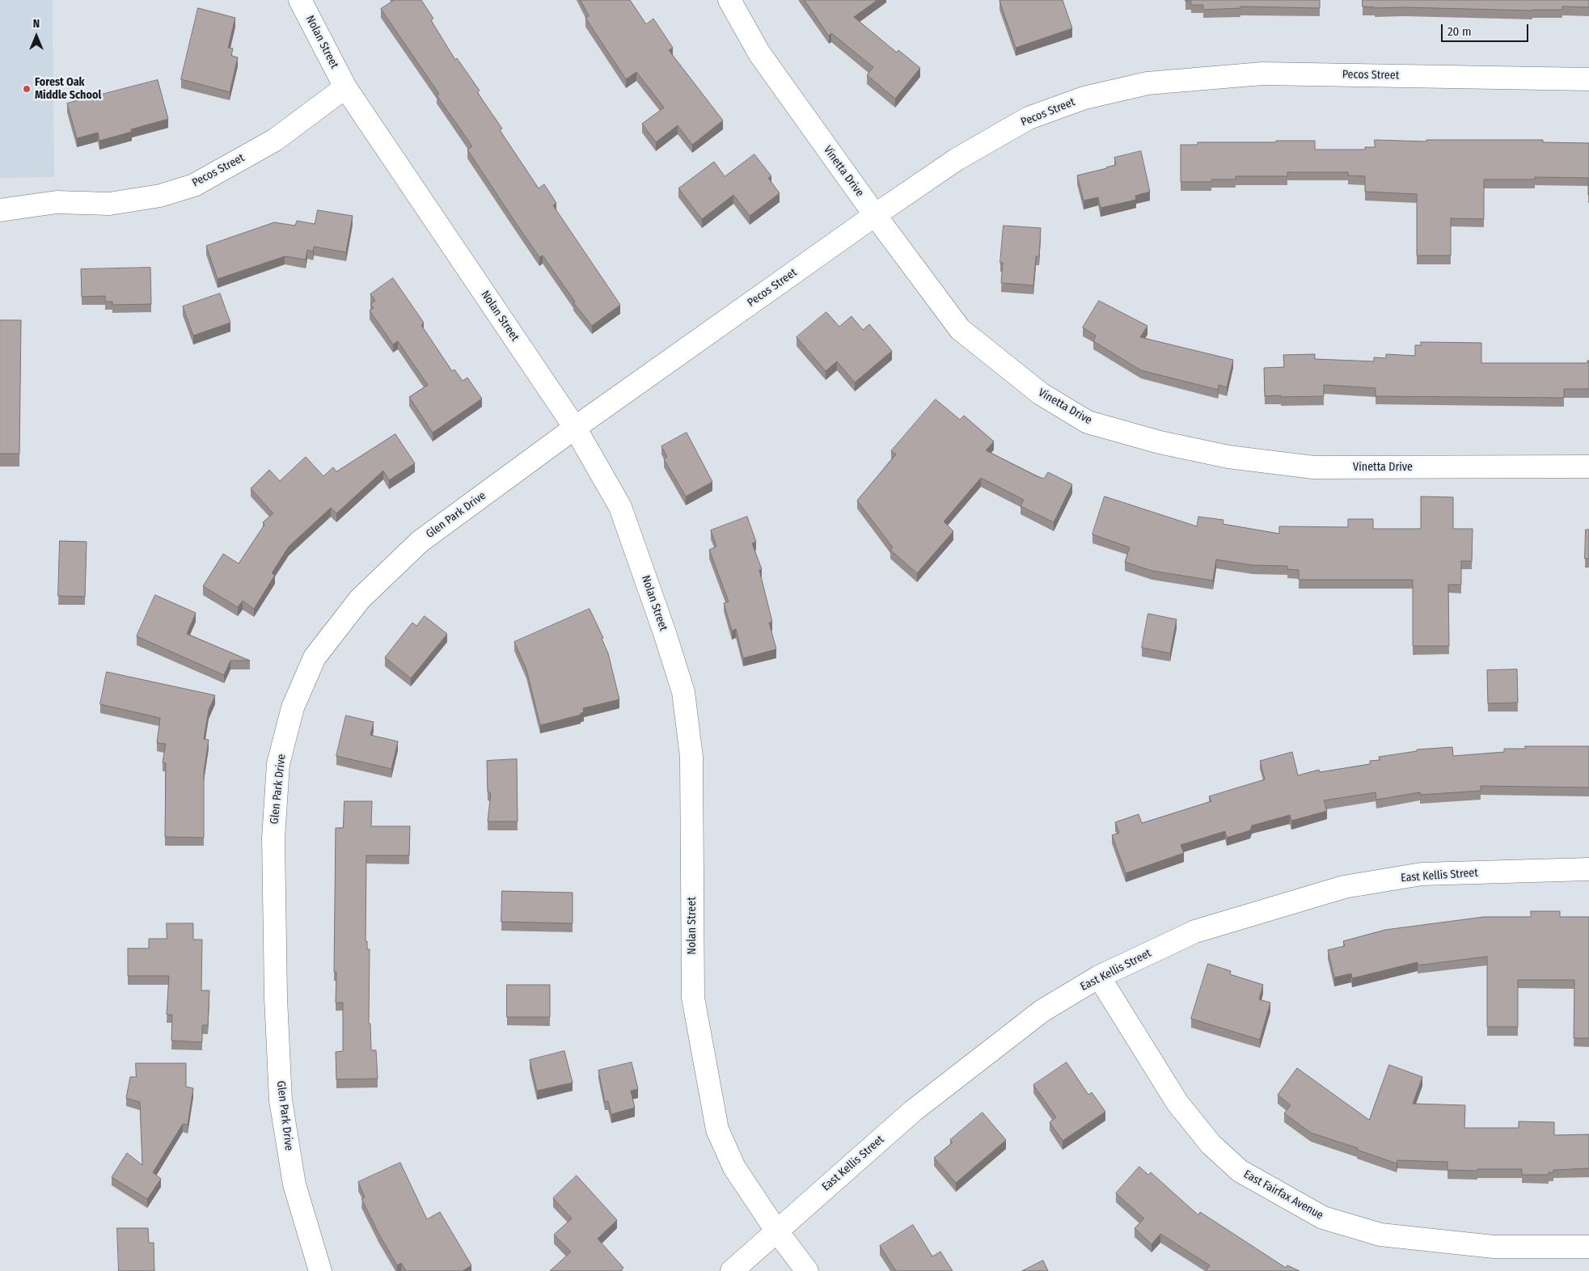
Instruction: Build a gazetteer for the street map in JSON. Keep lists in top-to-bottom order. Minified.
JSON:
{"streets":{"street":["Nolan Street","Pecos Street","Vinetta Drive","Glen Park Drive","East Kellis Street","East Fairfax Avenue"]},"crossings":[["Nolan Street","Pecos Street"],["Nolan Street","Glen Park Drive"],["Nolan Street","East Kellis Street"],["Pecos Street","Vinetta Drive"],["Pecos Street","Glen Park Drive"],["East Kellis Street","East Fairfax Avenue"]],"places":["Forest Oak Middle School"],"scale_bar":"20 m","north":"top"}
